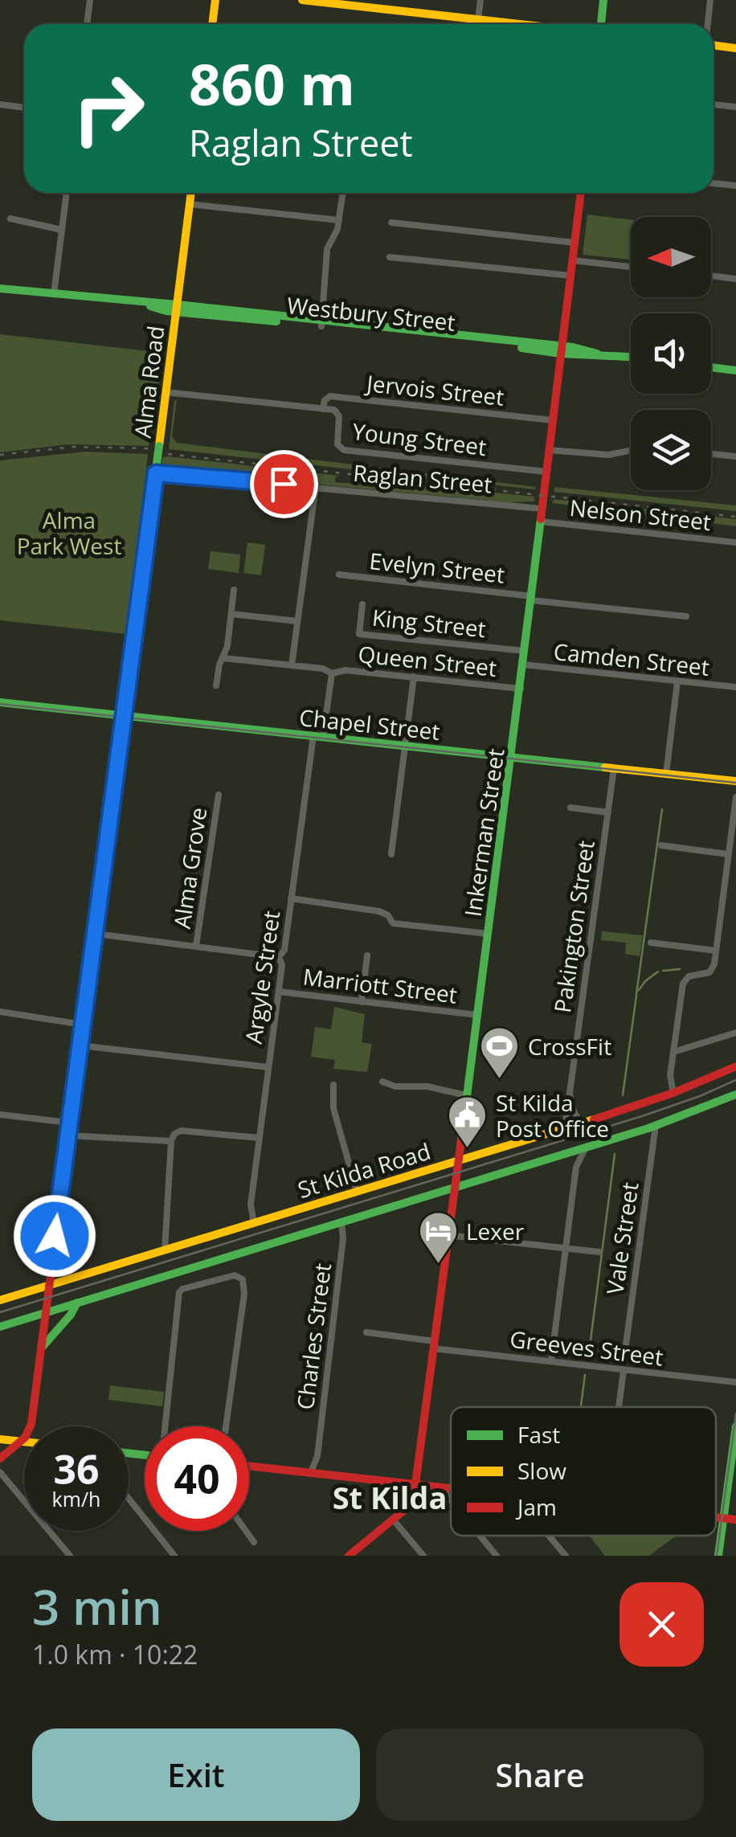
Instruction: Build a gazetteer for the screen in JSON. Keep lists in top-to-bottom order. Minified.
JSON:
{"streets":{"main road":["Westbury Street","Alma Road","Chapel Street","Inkerman Street","St Kilda Road"],"street":["Jervois Street","Young Street","Raglan Street","Nelson Street","Evelyn Street","King Street","Camden Street","Queen Street","Alma Grove","Pakington Street","Argyle Street","Marriott Street","Vale Street","Charles Street","Greeves Street"]},"crossings":[["Westbury Street","Alma Road"],["Westbury Street","Inkerman Street"],["Alma Road","Raglan Street"],["Alma Road","Chapel Street"],["Alma Road","St Kilda Road"],["Jervois Street","Young Street"],["Jervois Street","Inkerman Street"],["Young Street","Inkerman Street"],["Raglan Street","Inkerman Street"],["Nelson Street","Inkerman Street"],["Evelyn Street","Inkerman Street"],["King Street","Inkerman Street"],["Camden Street","Inkerman Street"],["Queen Street","Inkerman Street"],["Queen Street","Argyle Street"],["Chapel Street","Inkerman Street"],["Chapel Street","Pakington Street"],["Chapel Street","Argyle Street"],["Inkerman Street","Marriott Street"],["Inkerman Street","St Kilda Road"],["Inkerman Street","Greeves Street"],["Pakington Street","St Kilda Road"],["Argyle Street","Marriott Street"],["Argyle Street","St Kilda Road"],["St Kilda Road","Vale Street"],["St Kilda Road","Charles Street"]],"districts":["St Kilda"],"parks":["Alma Park West"],"places":{"sports":["CrossFit"],"public building":["St Kilda Post Office"],"hotel":["Lexer"]},"legend":["Fast","Slow","Jam"],"north":"left","page":{"turn":["860 m","Raglan Street"],"speed":"36 km/h","limit":"40","heading":["3 min","1.0 km · 10:22"],"buttons":["Exit","Share"]}}
